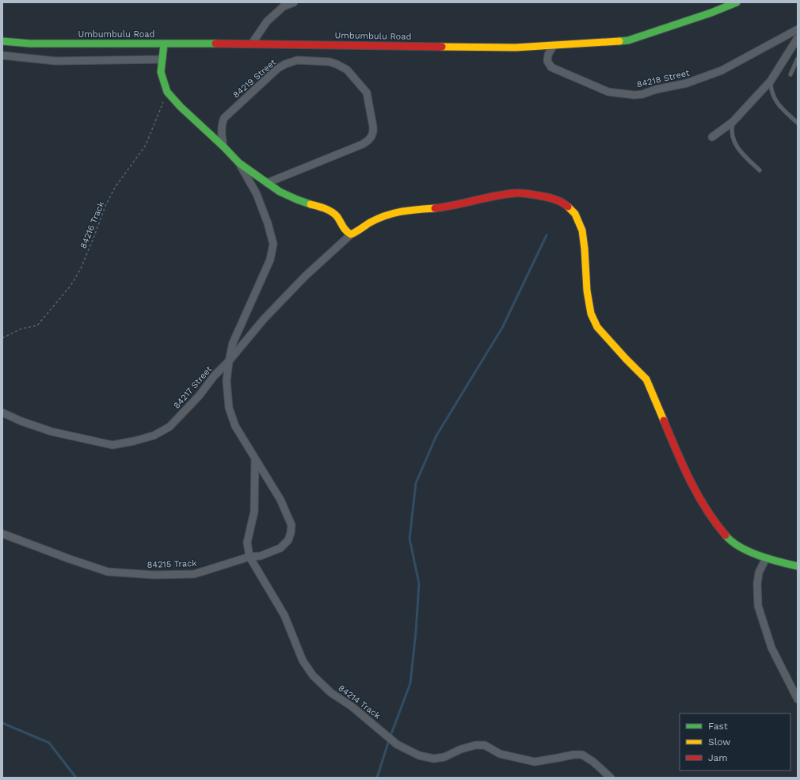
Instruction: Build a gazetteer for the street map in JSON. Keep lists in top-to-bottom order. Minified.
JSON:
{"streets":{"street":["Umbumbulu Road","84219 Street","84218 Street","84217 Street","84215 Track","84214 Track"],"path":["84216 Track"]},"crossings":[["Umbumbulu Road","84218 Street"],["84217 Street","84215 Track"],["84215 Track","84214 Track"]],"legend":["Fast","Slow","Jam"]}
